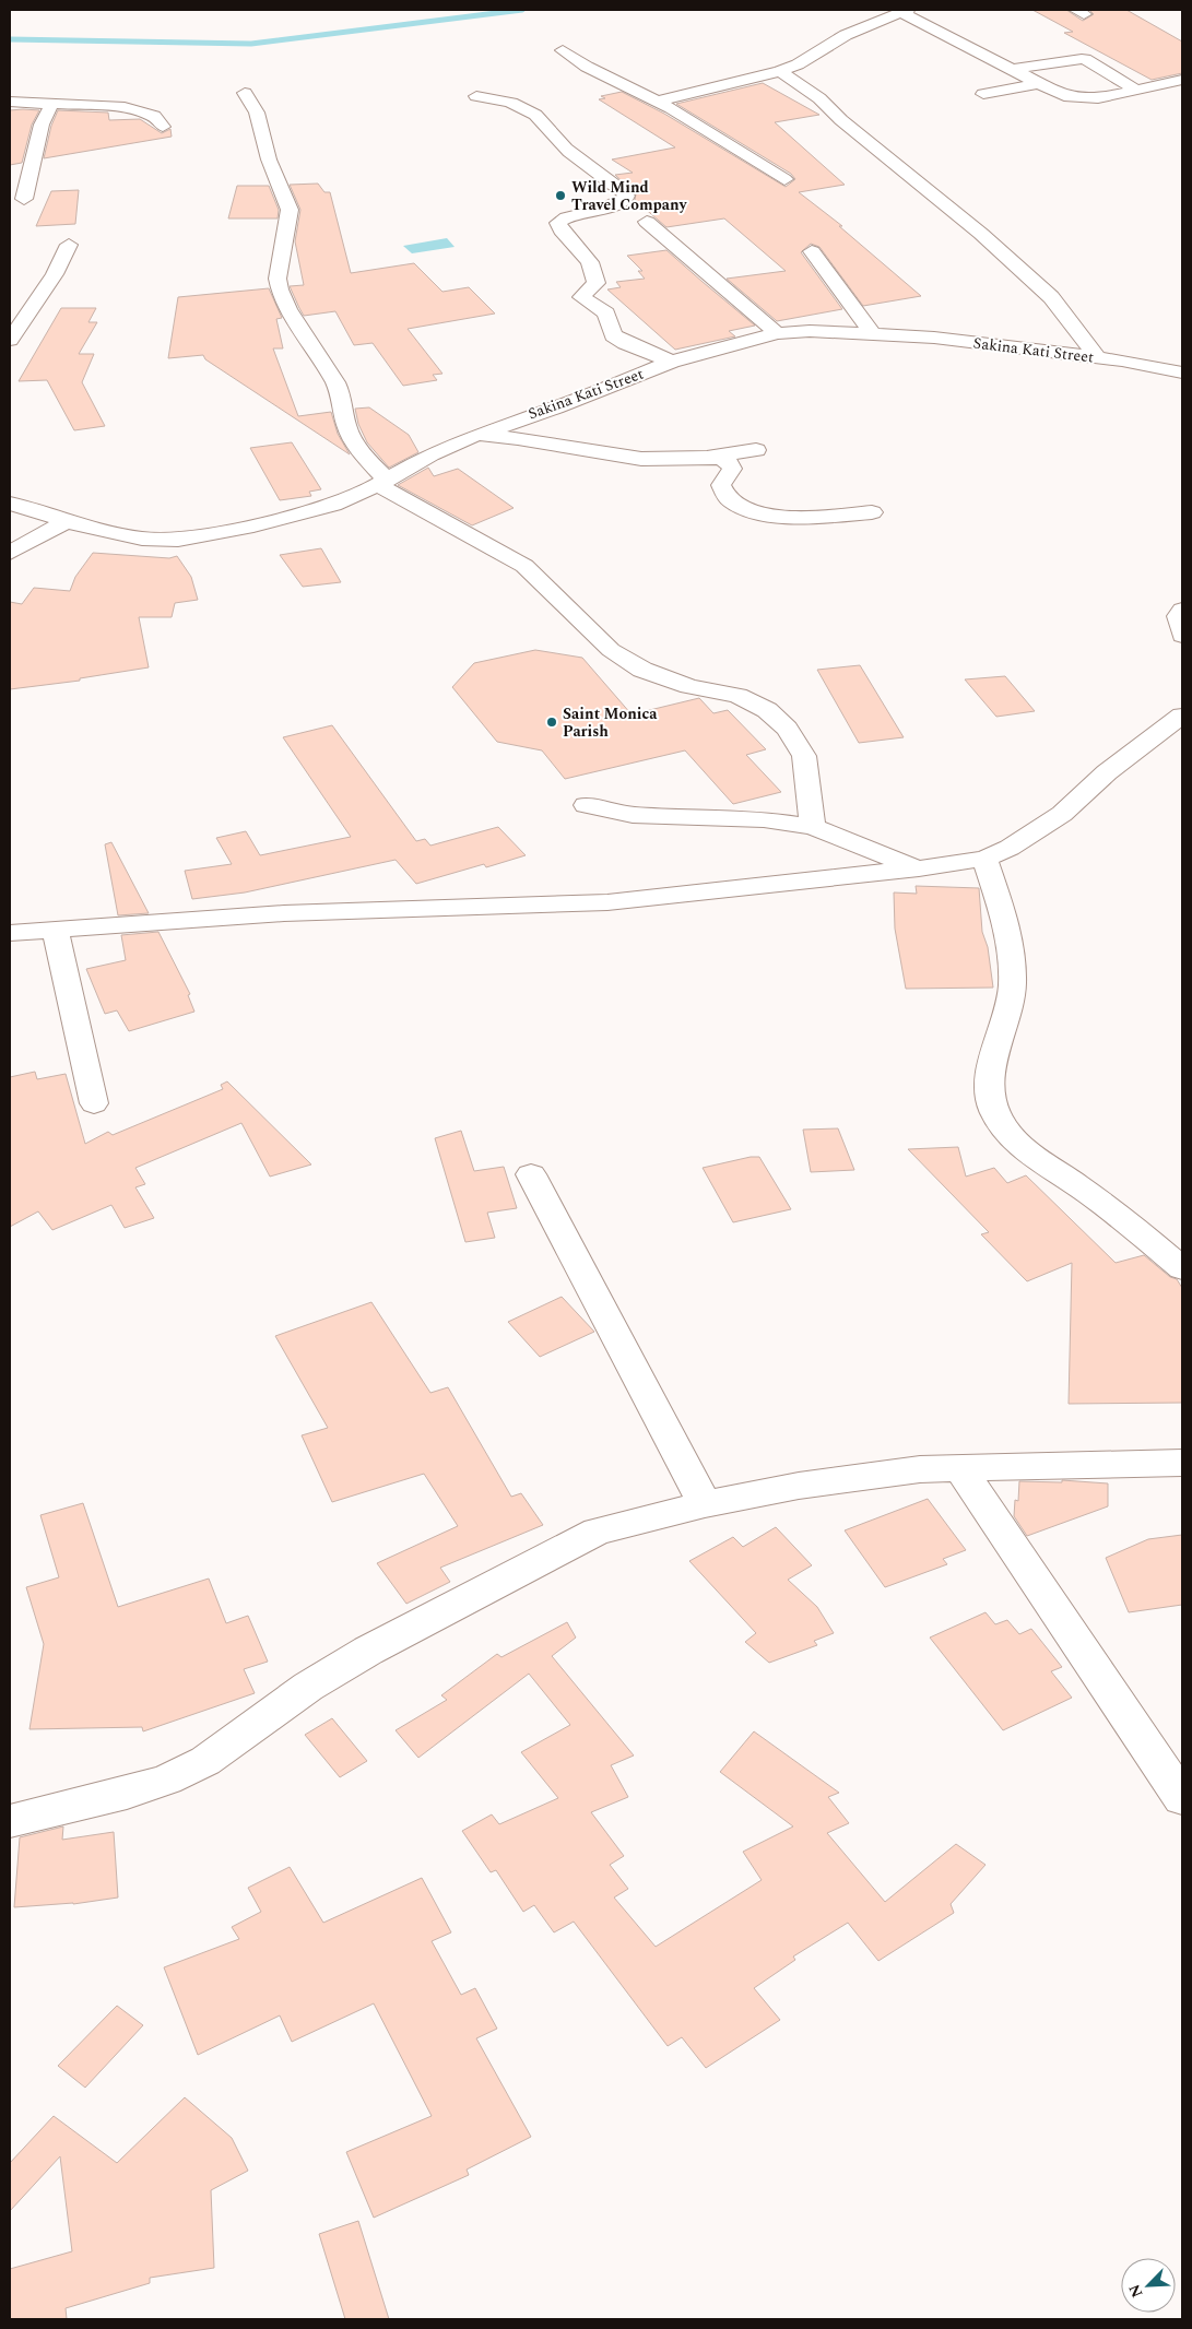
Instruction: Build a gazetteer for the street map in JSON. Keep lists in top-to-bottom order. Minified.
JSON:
{"streets":{"street":["Sakina Kati Street"]},"places":["Wild Mind Travel Company","Saint Monica Parish"],"north":"bottom left"}
